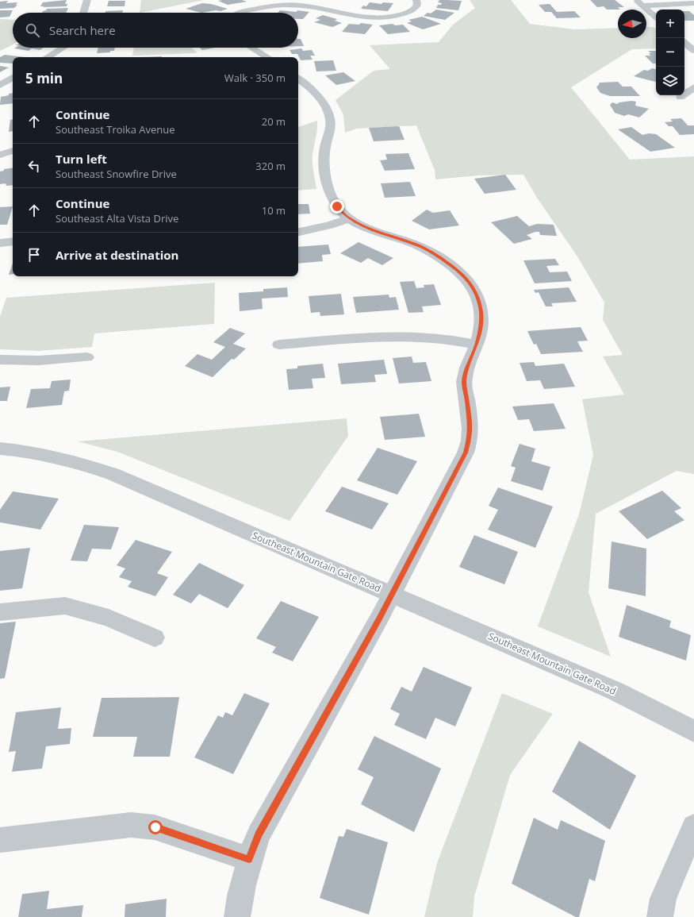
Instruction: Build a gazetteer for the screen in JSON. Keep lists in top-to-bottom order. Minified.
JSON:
{"streets":{"street":["Southeast Mountain Gate Road"]},"north":"left","page":{"map_buttons":["+","−"],"search":"Search here","heading":["5 min","Walk · 350 m"],"list":[["Continue","Southeast Troika Avenue","20 m"],["Turn left","Southeast Snowfire Drive","320 m"],["Continue","Southeast Alta Vista Drive","10 m"],"Arrive at destination"]}}
